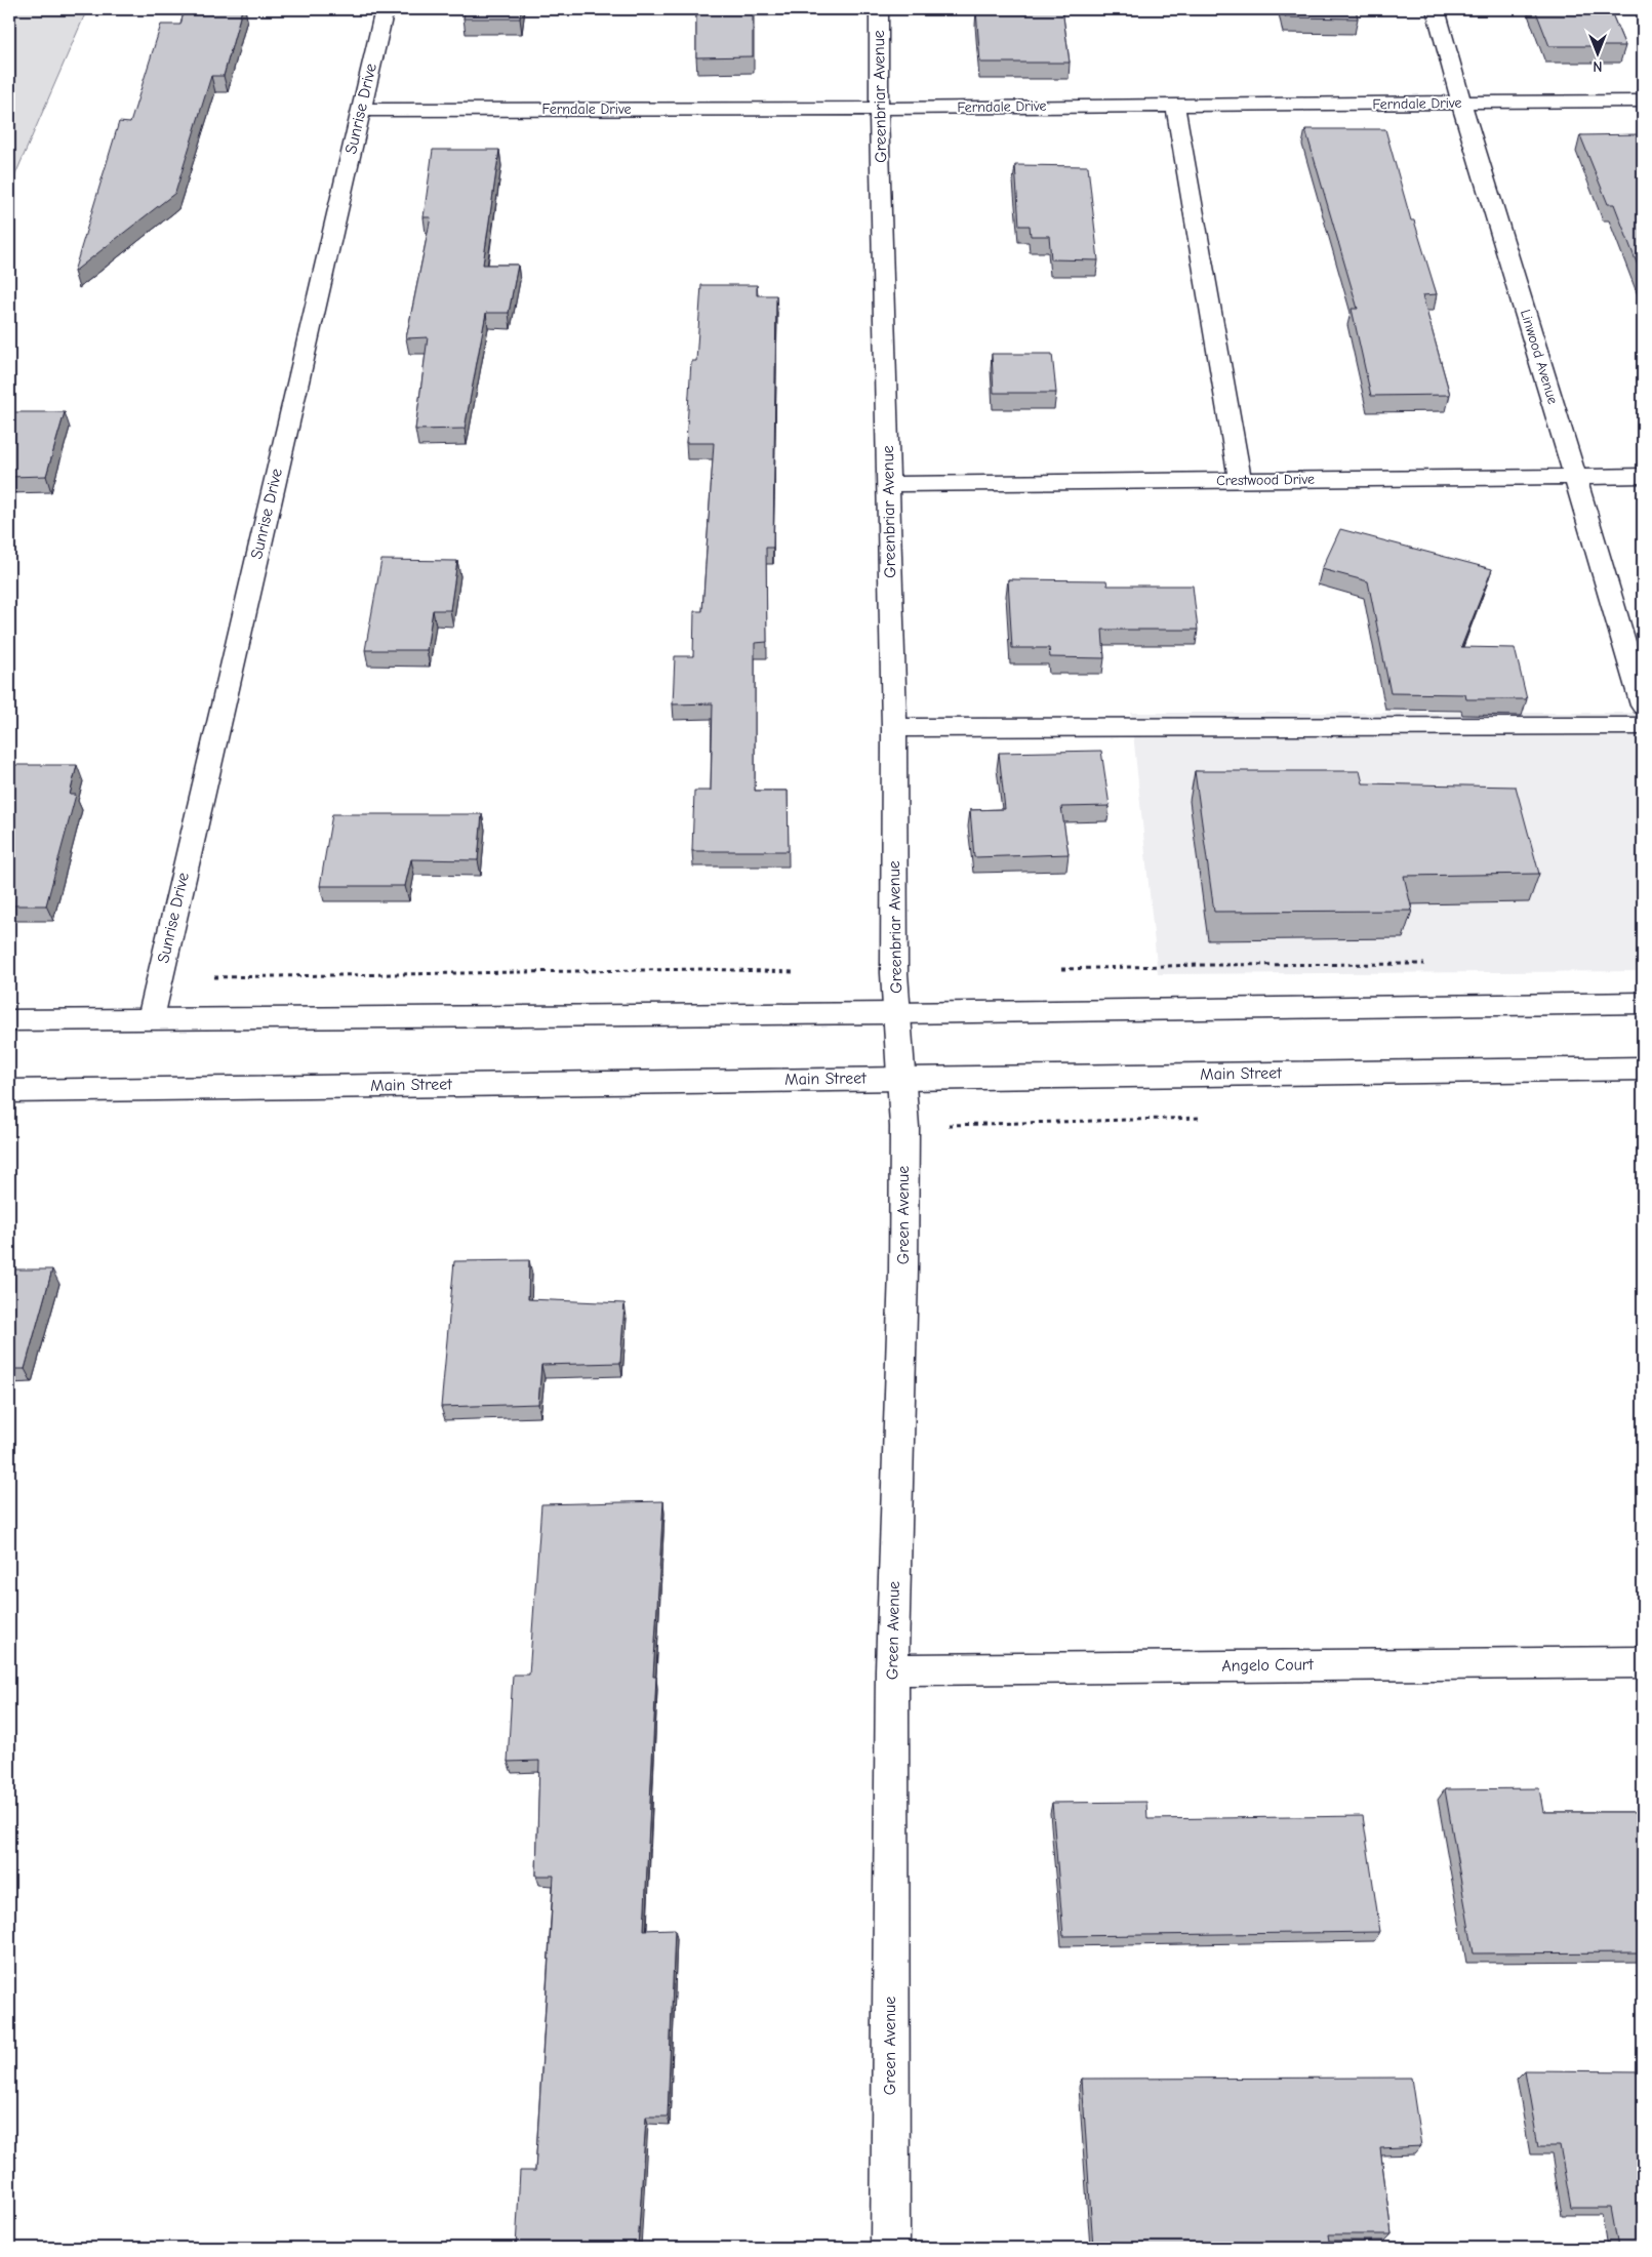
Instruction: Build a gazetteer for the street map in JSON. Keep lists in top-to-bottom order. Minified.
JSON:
{"streets":{"street":["Greenbriar Avenue","Ferndale Drive","Sunrise Drive","Linwood Avenue","Crestwood Drive","Main Street","Green Avenue","Angelo Court"]},"crossings":[["Greenbriar Avenue","Ferndale Drive"],["Greenbriar Avenue","Crestwood Drive"],["Greenbriar Avenue","Green Avenue"],["Ferndale Drive","Sunrise Drive"],["Ferndale Drive","Linwood Avenue"],["Linwood Avenue","Crestwood Drive"],["Main Street","Green Avenue"],["Green Avenue","Angelo Court"]],"north":"bottom"}
